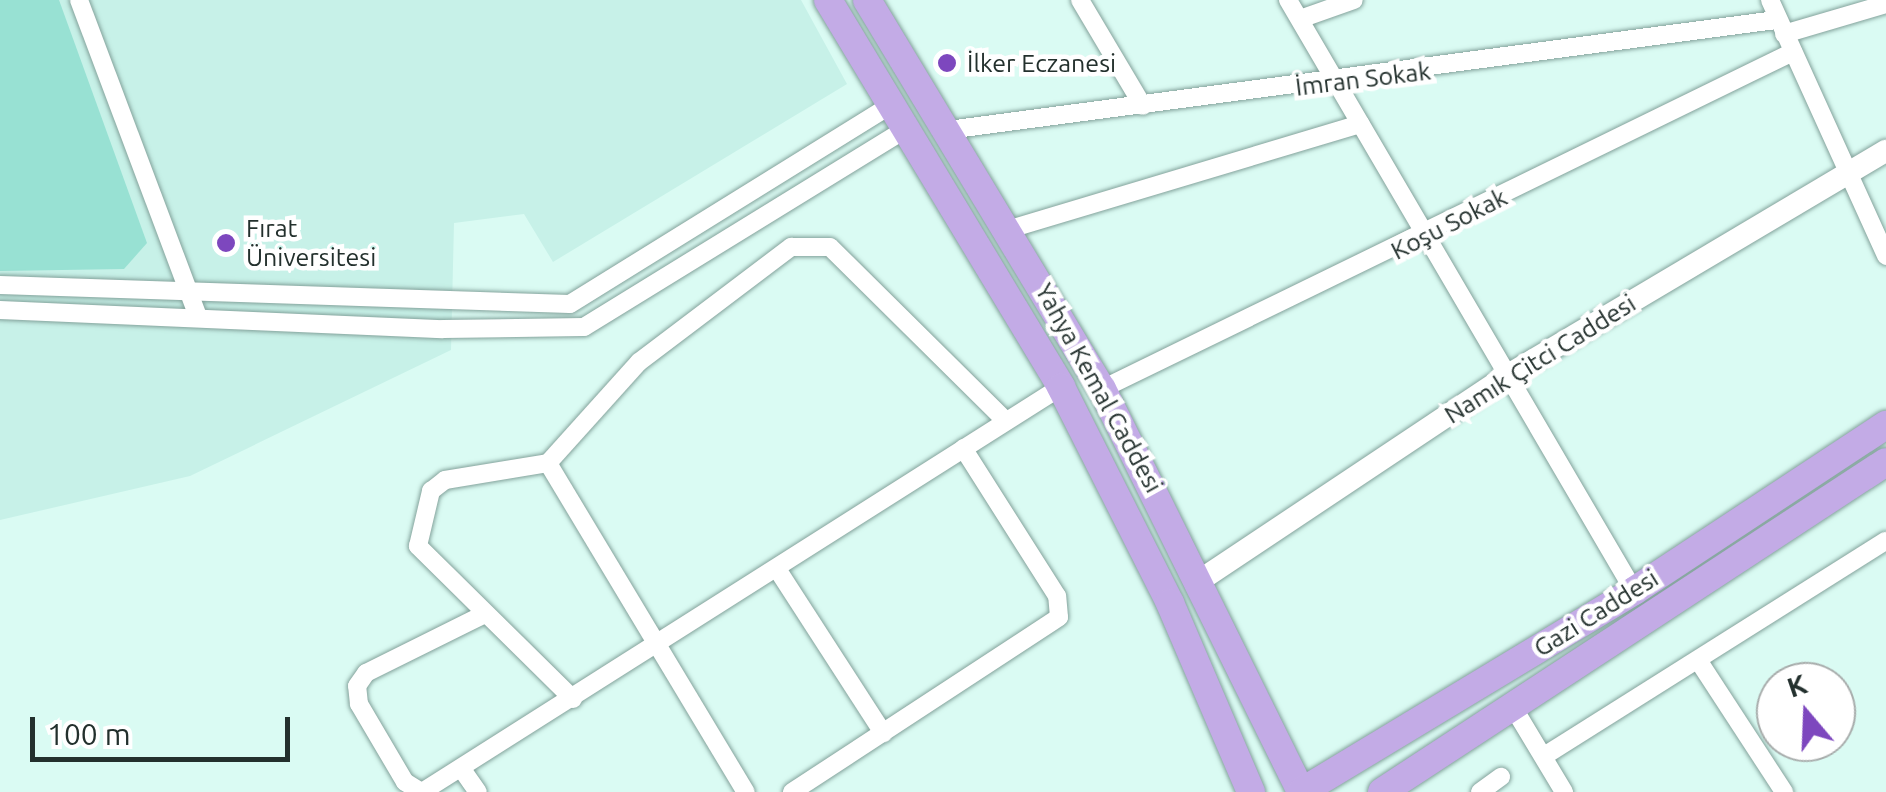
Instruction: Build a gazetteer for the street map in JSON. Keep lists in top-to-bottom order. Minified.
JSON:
{"streets":{"main road":["Yahya Kemal Caddesi","Gazi Caddesi"],"street":["İmran Sokak","Koşu Sokak","Namık Çitci Caddesi"]},"crossings":[["İmran Sokak","Yahya Kemal Caddesi"],["Koşu Sokak","Yahya Kemal Caddesi"],["Namık Çitci Caddesi","Yahya Kemal Caddesi"],["Yahya Kemal Caddesi","Gazi Caddesi"]],"places":["İlker Eczanesi","Fırat Üniversitesi"],"scale_bar":"100 m","north":"top"}
